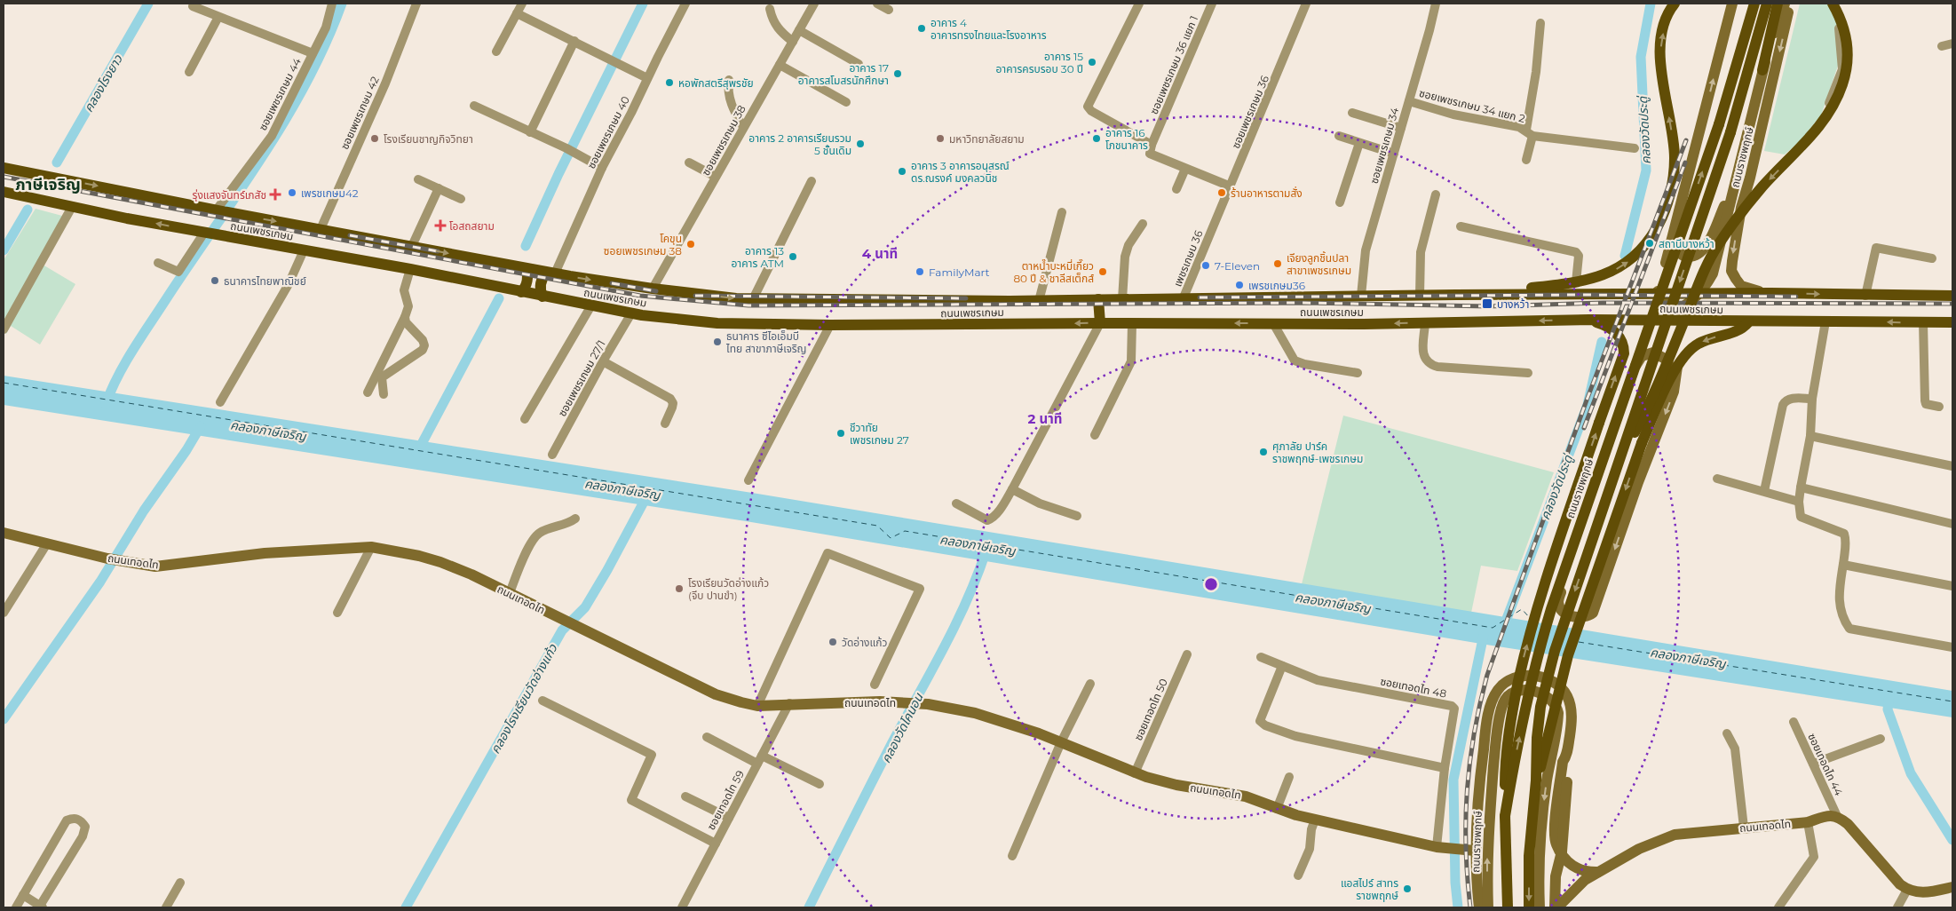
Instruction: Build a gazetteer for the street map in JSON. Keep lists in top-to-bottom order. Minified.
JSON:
{"streets":{"main road":["ถนนราชพฤกษ์","ถนนเพชรเกษม","ถนนเทอดไท"],"street":["ซอยเพชรเกษม 36 แยก 1","ซอยเพชรเกษม 44","ซอยเพชรเกษม 34 แยก 2","ซอยเพชรเกษม 36","ซอยเพชรเกษม 42","ซอยเพชรเกษม 40","ซอยเพชรเกษม 38","ซอยเพชรเกษม 34","เพชรเกษม 36","ซอยเพชรเกษม 27/1","ซอยเทอดไท 48","ซอยเทอดไท 50","ซอยเทอดไท 44","ซอยเทอดไท 59"]},"crossings":[["ซอยเพชรเกษม 44","ถนนเพชรเกษม"],["ซอยเพชรเกษม 34 แยก 2","ซอยเพชรเกษม 34"],["ซอยเพชรเกษม 36","เพชรเกษม 36"],["ซอยเพชรเกษม 42","ถนนเพชรเกษม"],["ซอยเพชรเกษม 40","ถนนเพชรเกษม"],["ซอยเพชรเกษม 38","ถนนเพชรเกษม"],["ซอยเพชรเกษม 34","ถนนเพชรเกษม"],["ถนนราชพฤกษ์","ถนนเพชรเกษม"],["ถนนเพชรเกษม","เพชรเกษม 36"],["ถนนเพชรเกษม","ซอยเพชรเกษม 27/1"],["ถนนเทอดไท","ซอยเทอดไท 48"],["ถนนเทอดไท","ซอยเทอดไท 50"],["ถนนเทอดไท","ซอยเทอดไท 44"],["ถนนเทอดไท","ซอยเทอดไท 59"]],"districts":["ภาษีเจริญ"],"water":["คลองโรงยาว","คลองวัดประดู่","คลองภาษีเจริญ","คลองโรงเรียนวัดอ่างแก้ว","คลองวัดโคนอน"],"places":{"other":["อาคาร 4 อาคารทรงไทยและโรงอาหาร","อาคาร 15 อาคารครบรอบ 30 ปี","อาคาร 17 อาคารสโมสรนักศึกษา","หอพักสตรีสุพรชัย","โรงเรียนชาญกิจวิทยา","มหาวิทยาลัยสยาม","อาคาร 16 โภชนาคาร","อาคาร 2 อาคารเรียนรวม 5 ชั้นเดิม","อาคาร 3 อาคารอนุสรณ์ ดร.ณรงค์ มงคลวนิช","เพรชเกษม42","ร้านอาหารตามสั่ง","สถานีบางหว้า","โคขุน ซอยเพชรเกษม 38","อาคาร 13 อาคาร ATM","เจียงลูกชิ้นปลา สาขาเพชรเกษม","7-Eleven","FamilyMart","ตาหน๊ำบะหมี่เกี๊ยว 80 ปี & ชาลีสเต็กส์","ธนาคารไทยพาณิชย์","เพรชเกษม36","ธนาคาร ซีไอเอ็มบี ไทย สาขาภาษีเจริญ","ชีวาทัย เพชรเกษม 27","ศุภาลัย ปาร์ค ราชพฤกษ์-เพชรเกษม","โรงเรียนวัดอ่างแก้ว (จีบ ปานขำ)","วัดอ่างแก้ว","แอสไปร์ สาทร ราชพฤกษ์"],"health":["รุ่งแสงจันทร์เภสัช","โอสถสยาม"],"transit":["บางหว้า"]},"rings":["4 นาที","2 นาที"]}
